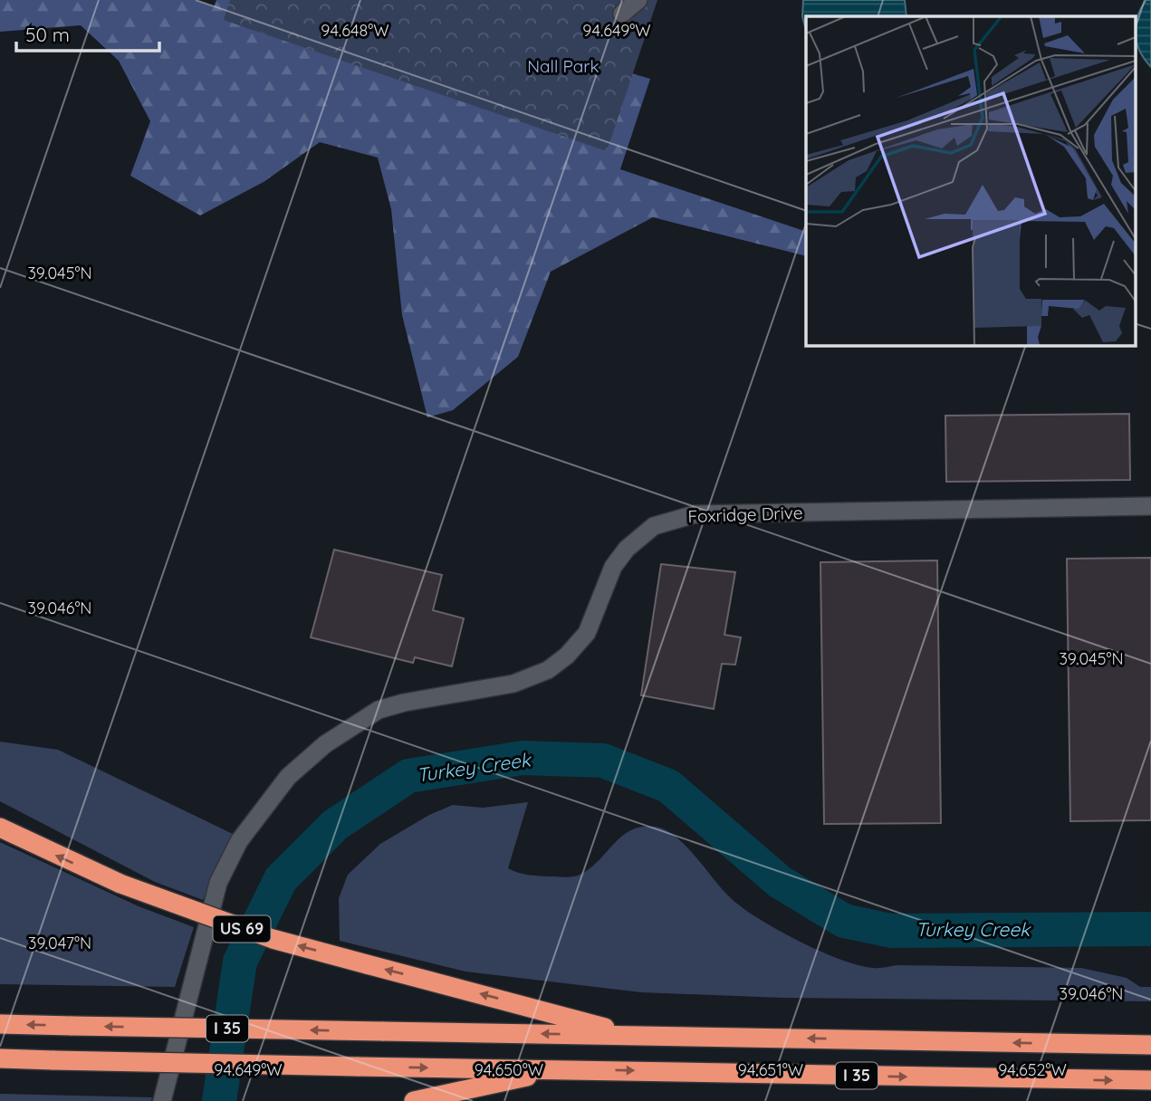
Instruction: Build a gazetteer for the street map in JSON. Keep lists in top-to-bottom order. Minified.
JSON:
{"streets":{"highway":["US 69","I 35"],"street":["Foxridge Drive"]},"crossings":[["US 69","I 35"]],"water":["Turkey Creek"],"parks":["Nall Park"],"scale_bar":"50 m","coordinates":["94.648°W","94.649°W","39.045°N","39.046°N","39.047°N","94.650°W","94.651°W","94.652°W"]}
